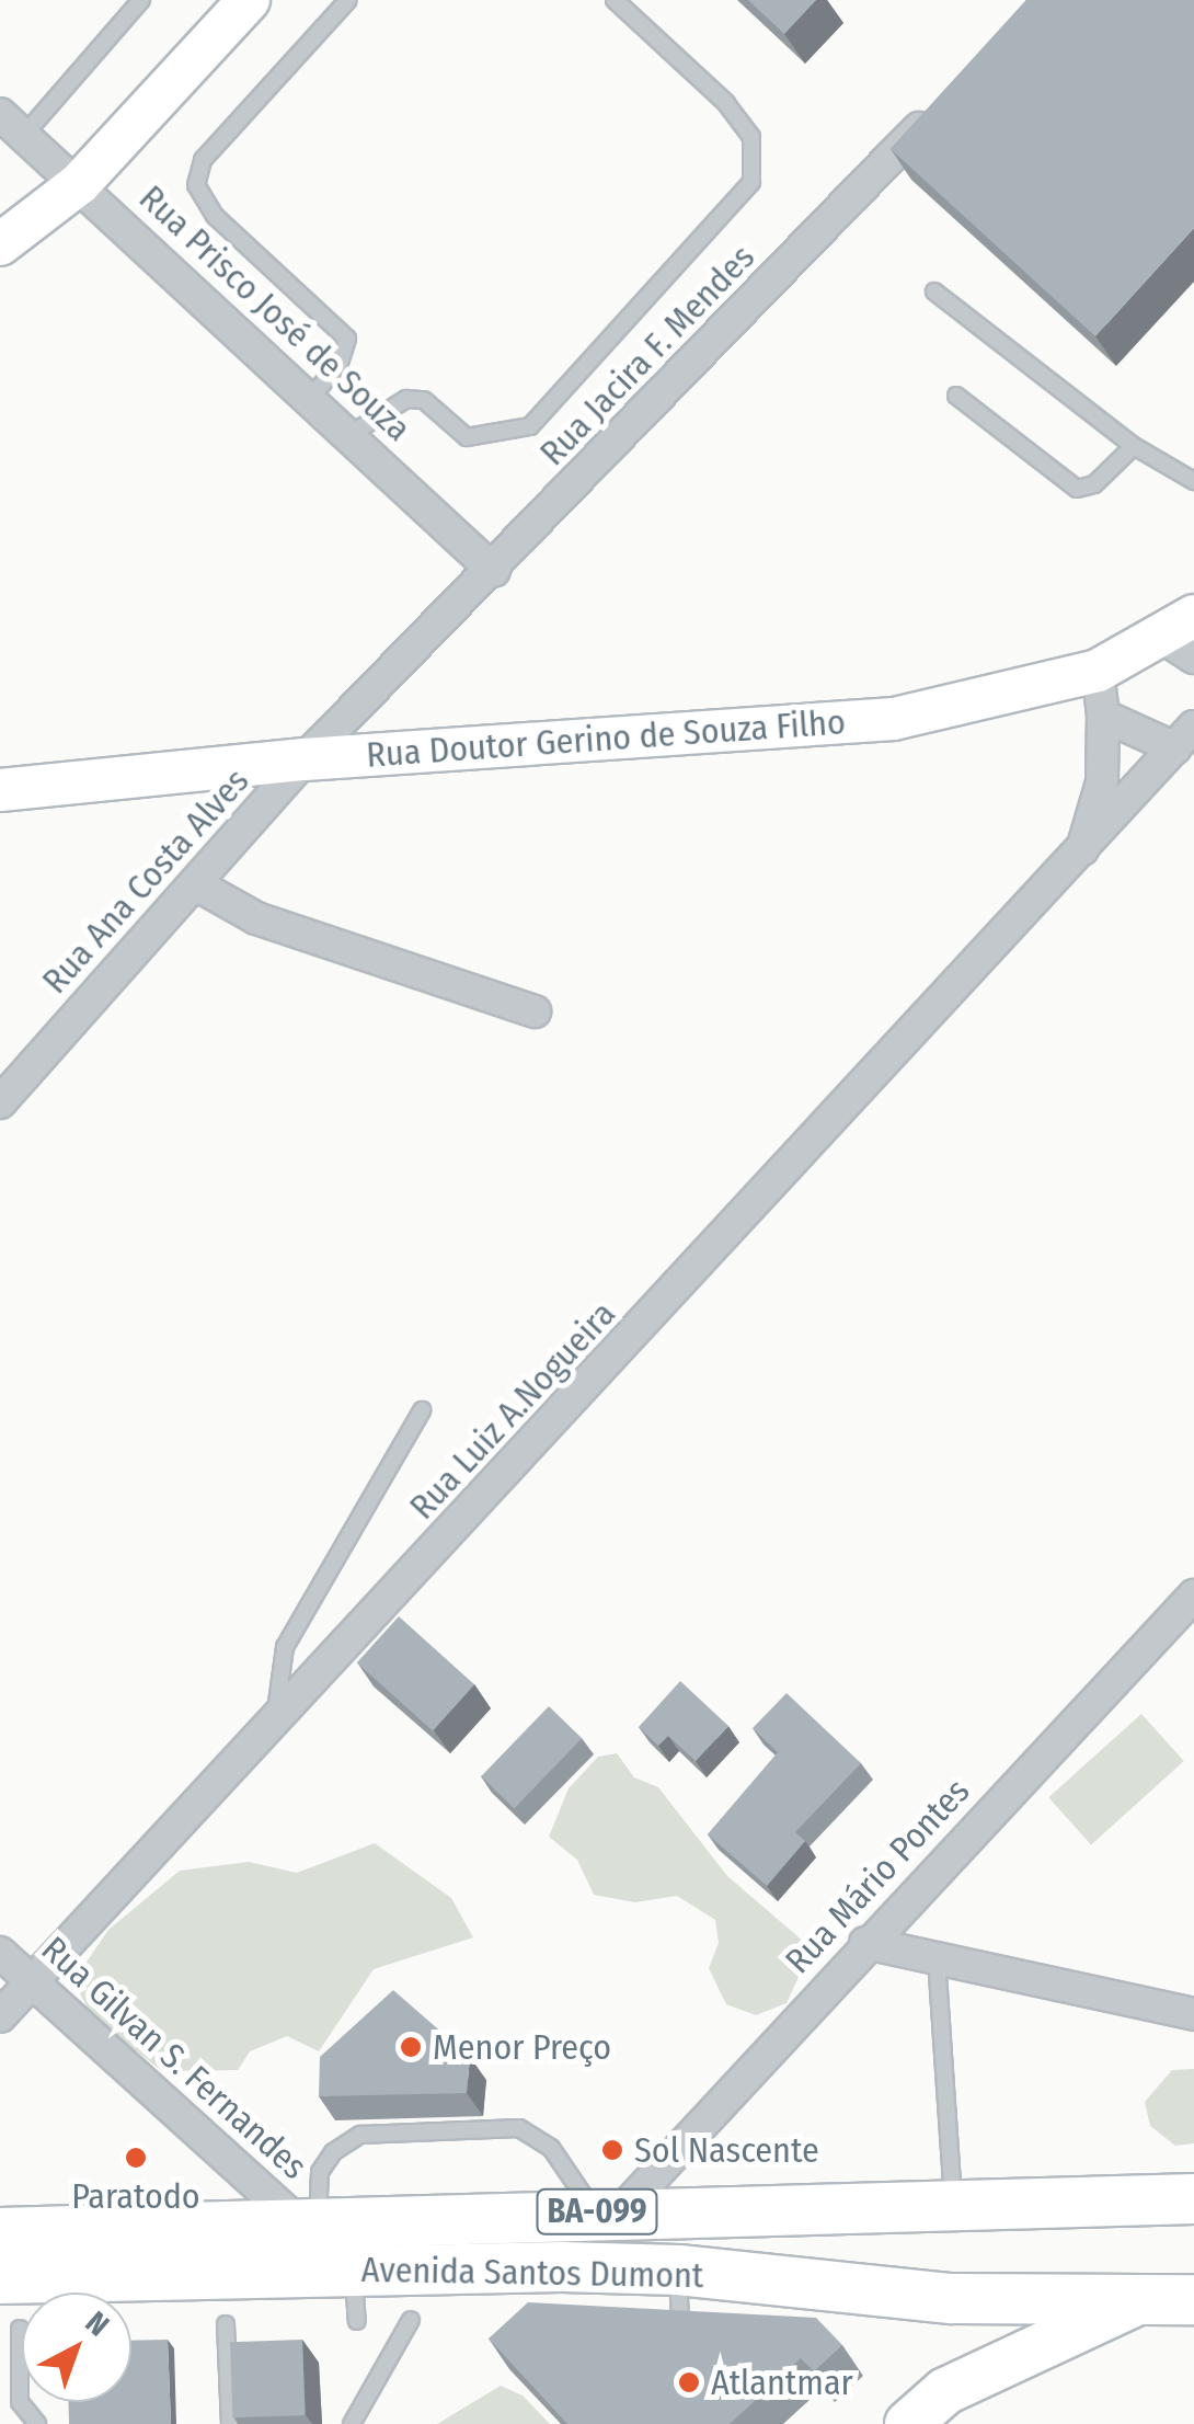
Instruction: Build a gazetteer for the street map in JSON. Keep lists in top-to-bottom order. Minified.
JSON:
{"streets":{"highway":["BA-099","Avenida Santos Dumont"],"main road":["Rua Doutor Gerino de Souza Filho"],"street":["Rua Prisco José de Souza","Rua Jacira F. Mendes","Rua Ana Costa Alves","Rua Luiz A.Nogueira","Rua Mário Pontes","Rua Gilvan S. Fernandes"]},"crossings":[["Rua Prisco José de Souza","Rua Jacira F. Mendes"],["Rua Jacira F. Mendes","Rua Doutor Gerino de Souza Filho"],["Rua Jacira F. Mendes","Rua Ana Costa Alves"],["Rua Doutor Gerino de Souza Filho","Rua Ana Costa Alves"],["Rua Doutor Gerino de Souza Filho","Rua Luiz A.Nogueira"],["Rua Luiz A.Nogueira","Rua Gilvan S. Fernandes"],["Rua Mário Pontes","Avenida Santos Dumont"],["Rua Gilvan S. Fernandes","Avenida Santos Dumont"]],"places":["Menor Preço","Sol Nascente","Paratodo","Atlantmar"],"north":"top right"}
